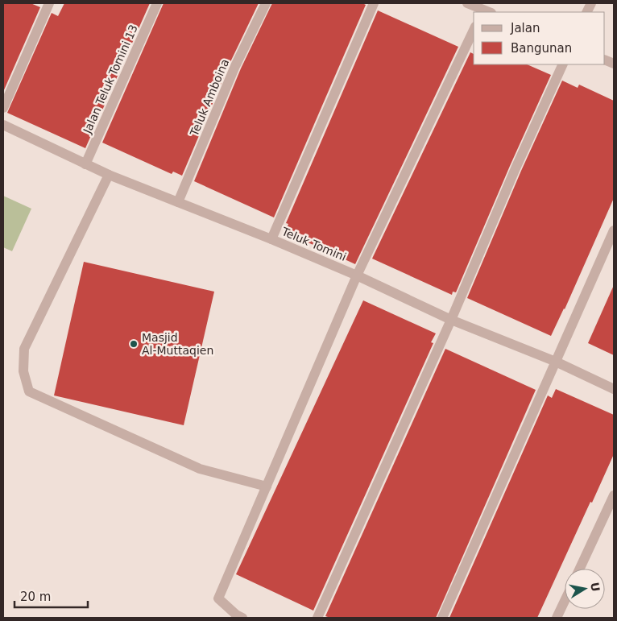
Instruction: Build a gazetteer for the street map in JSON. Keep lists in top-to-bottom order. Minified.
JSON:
{"streets":{"street":["Jalan Teluk Tomini 13","Teluk Amboina","Teluk Tomini"]},"crossings":[["Jalan Teluk Tomini 13","Teluk Tomini"],["Teluk Amboina","Teluk Tomini"]],"places":["Masjid Al-Muttaqien"],"legend":["Jalan","Bangunan"],"scale_bar":"20 m","north":"right"}
